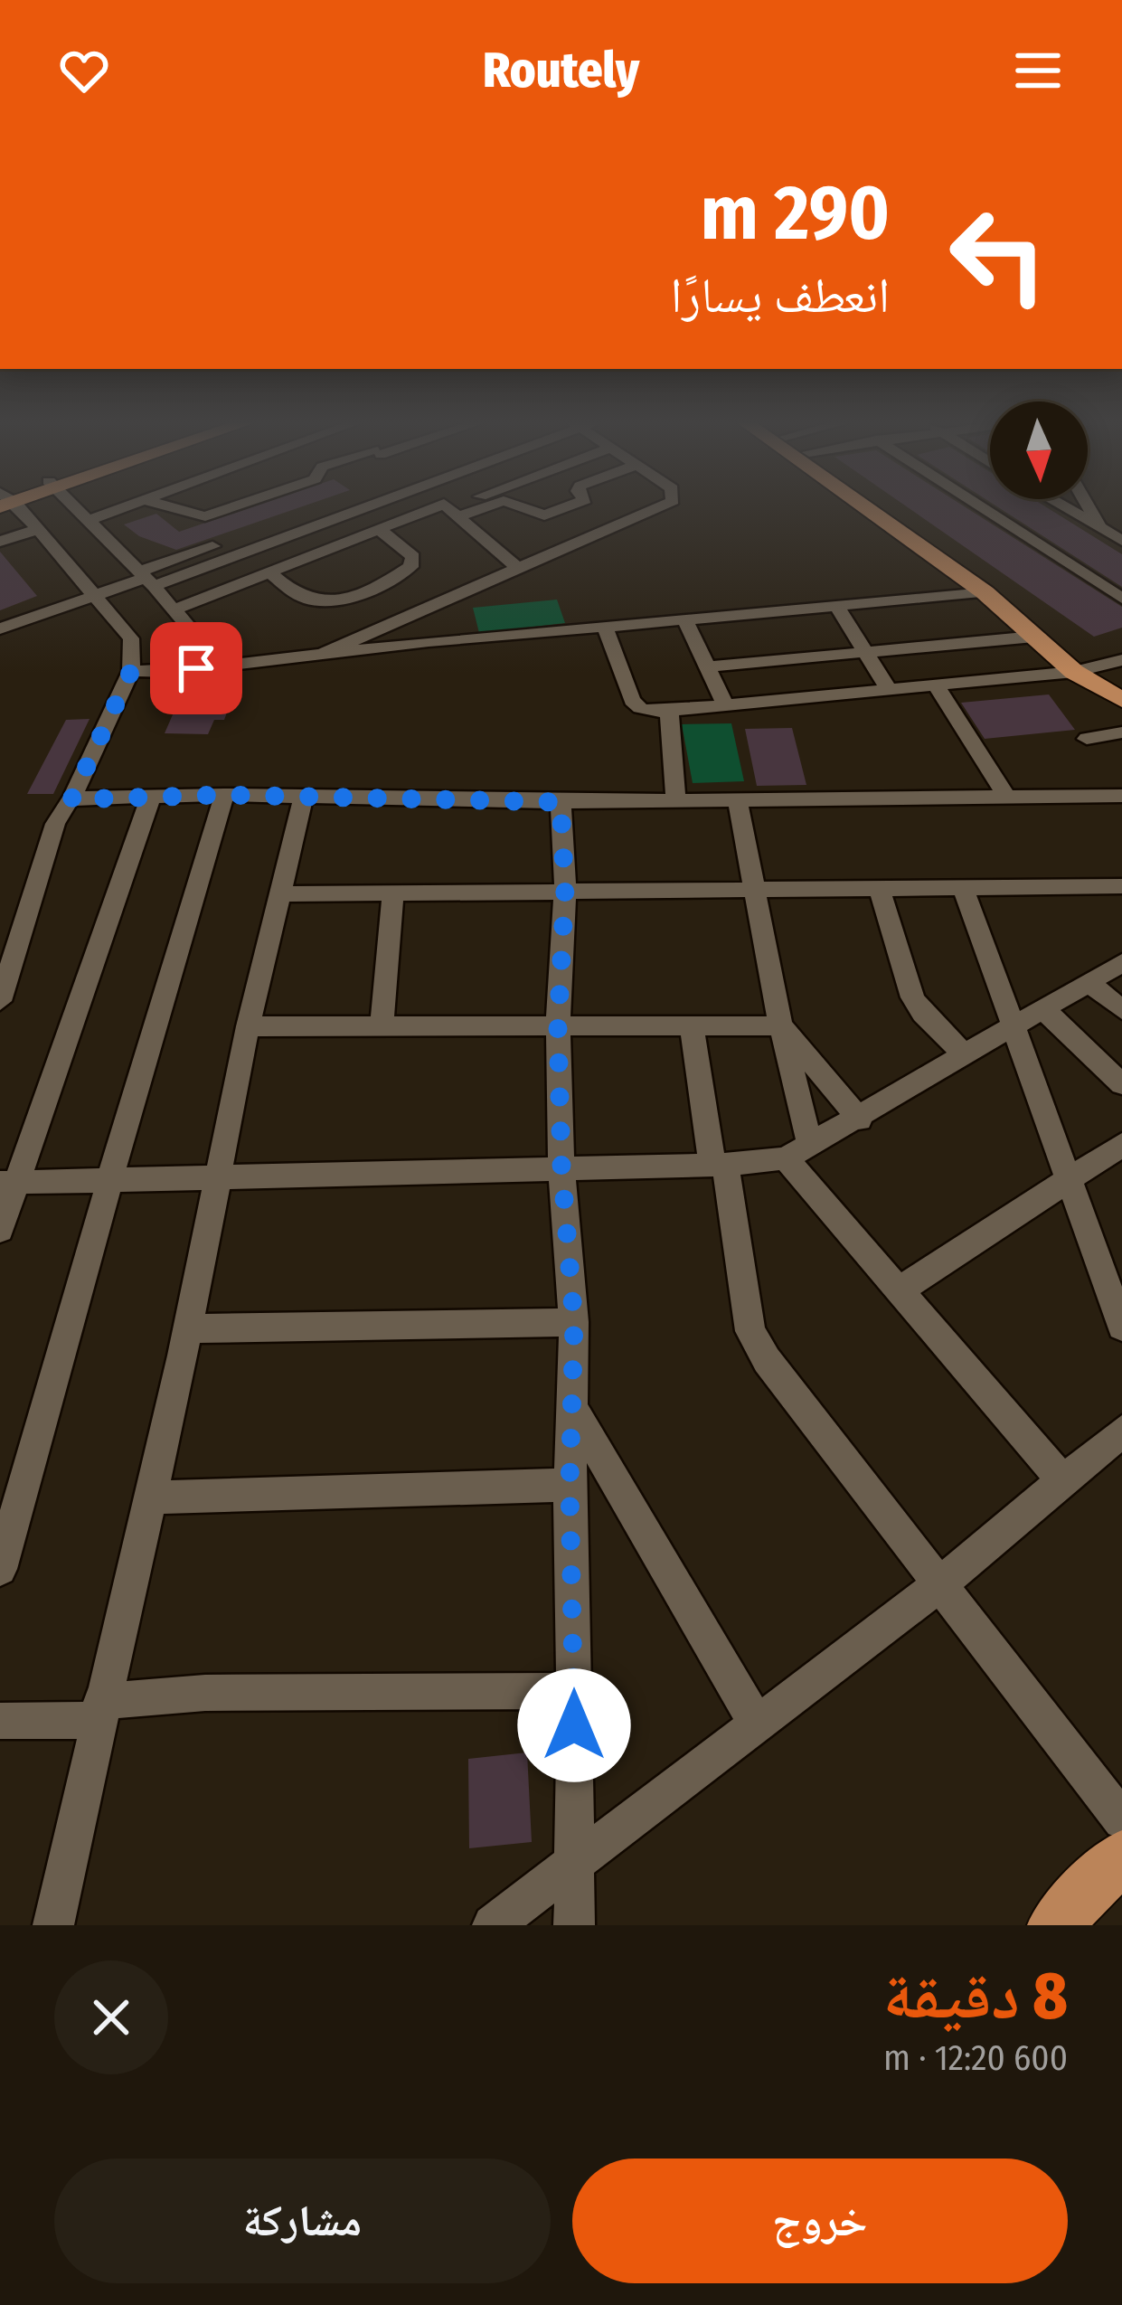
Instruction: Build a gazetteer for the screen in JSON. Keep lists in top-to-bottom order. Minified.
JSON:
{"north":"bottom","page":{"header":"Routely","turn":["290 m","انعطف يسارًا"],"heading":["8 دقيقة","600 m · 12:20"],"buttons":["خروج","مشاركة"]}}
